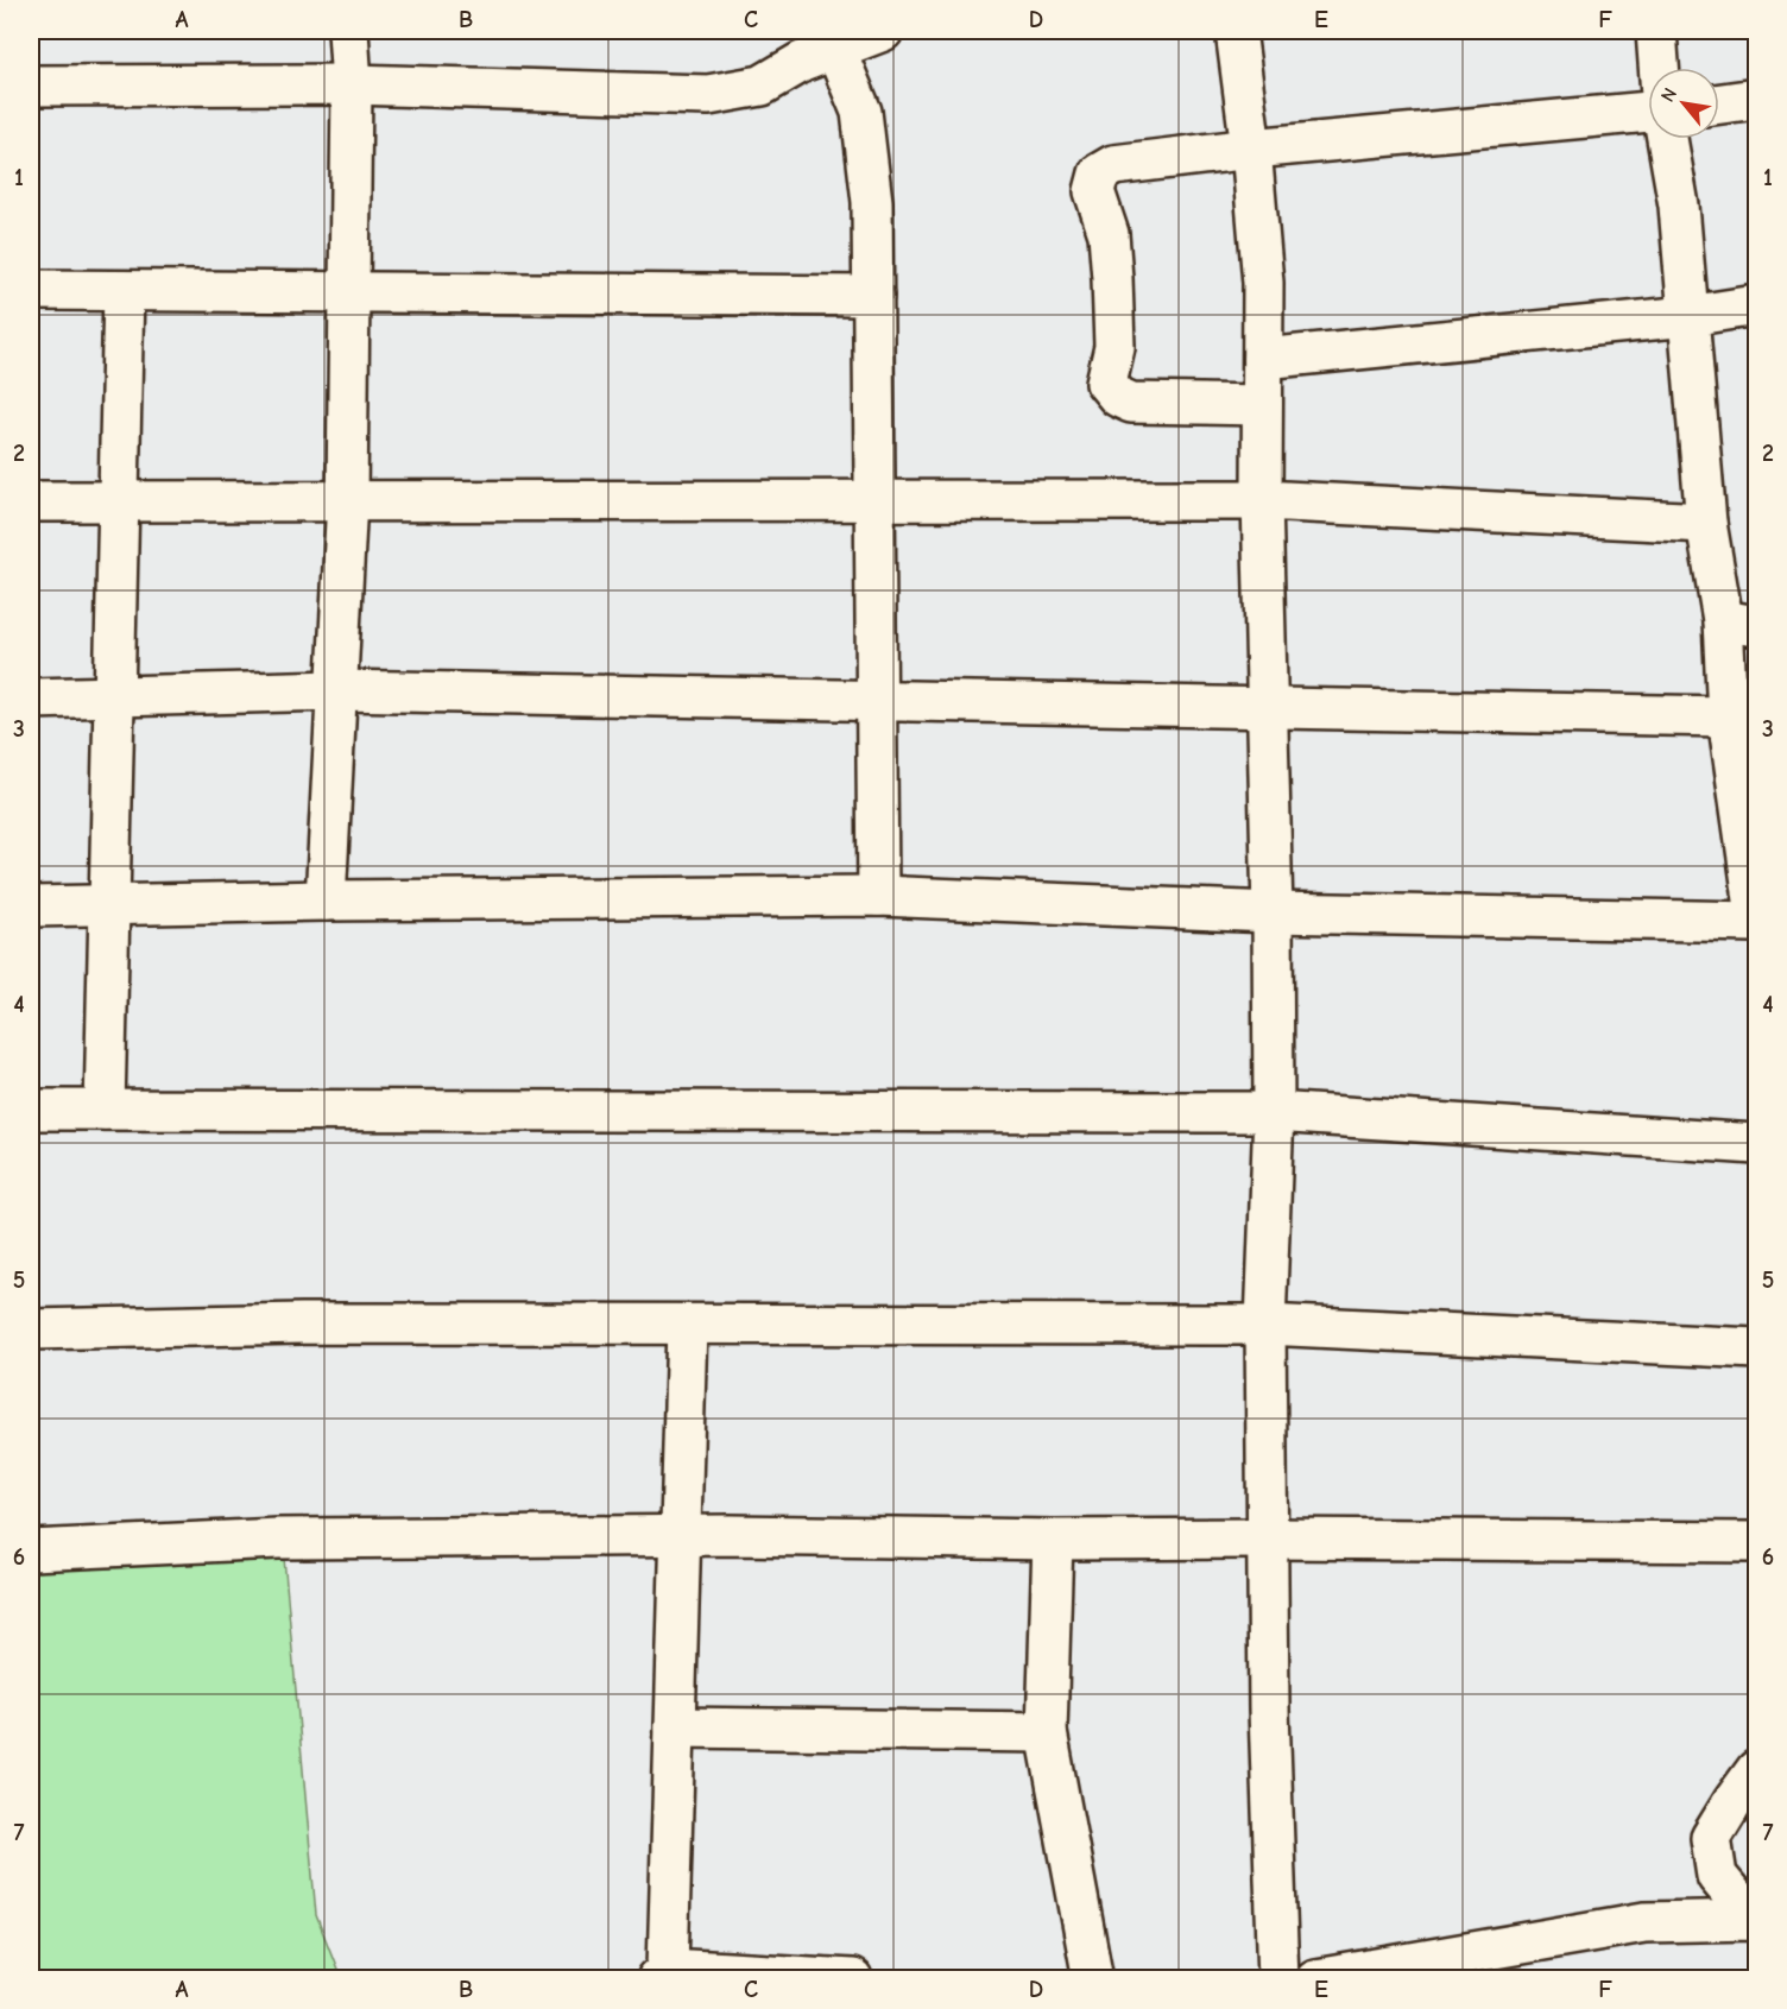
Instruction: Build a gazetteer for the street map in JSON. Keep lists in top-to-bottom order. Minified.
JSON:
{"north":"top left","grid":{"columns":["A","B","C","D","E","F"],"rows":["1","2","3","4","5","6","7"]}}
